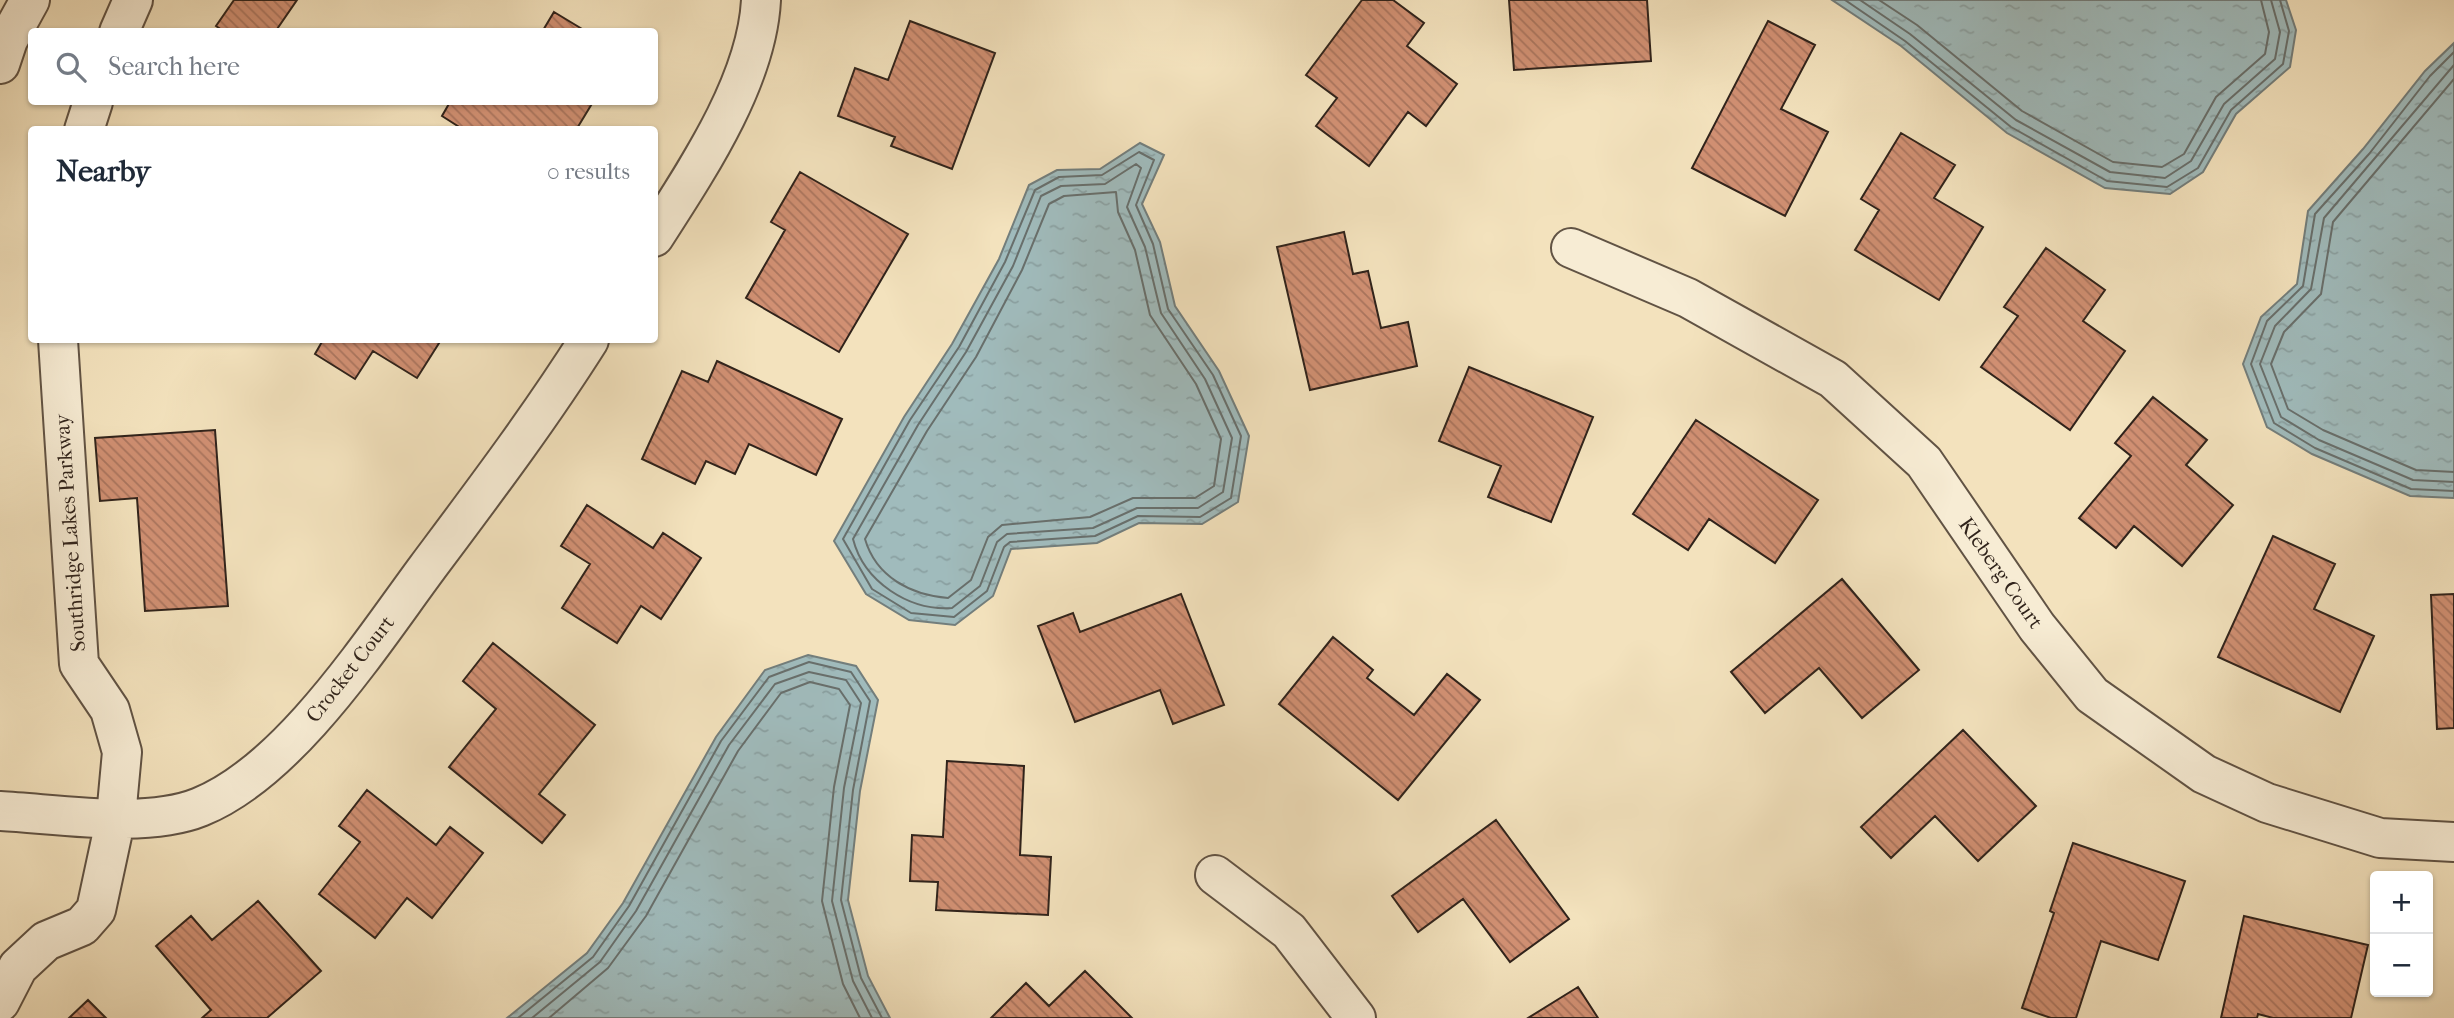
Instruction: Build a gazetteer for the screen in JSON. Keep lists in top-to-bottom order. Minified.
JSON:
{"streets":{"street":["Southridge Lakes Parkway","Kleberg Court","Crocket Court"]},"crossings":[["Southridge Lakes Parkway","Crocket Court"]],"page":{"search":"Search here","heading":["Nearby","0 results"],"map_buttons":["+","−"]}}
